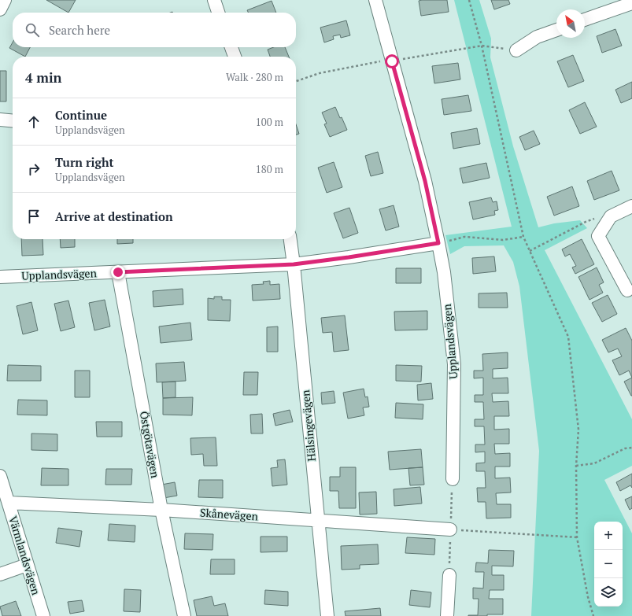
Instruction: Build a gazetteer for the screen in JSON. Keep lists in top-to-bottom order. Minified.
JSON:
{"streets":{"street":["Upplandsvägen","Hälsingevägen","Östgötavägen","Skånevägen","Värmlandsvägen"]},"crossings":[["Upplandsvägen","Hälsingevägen"],["Upplandsvägen","Östgötavägen"],["Hälsingevägen","Skånevägen"],["Östgötavägen","Skånevägen"],["Skånevägen","Värmlandsvägen"]],"north":"top left","page":{"search":"Search here","heading":["4 min","Walk · 280 m"],"list":[["Continue","Upplandsvägen","100 m"],["Turn right","Upplandsvägen","180 m"],"Arrive at destination"],"map_buttons":["+","−"]}}
